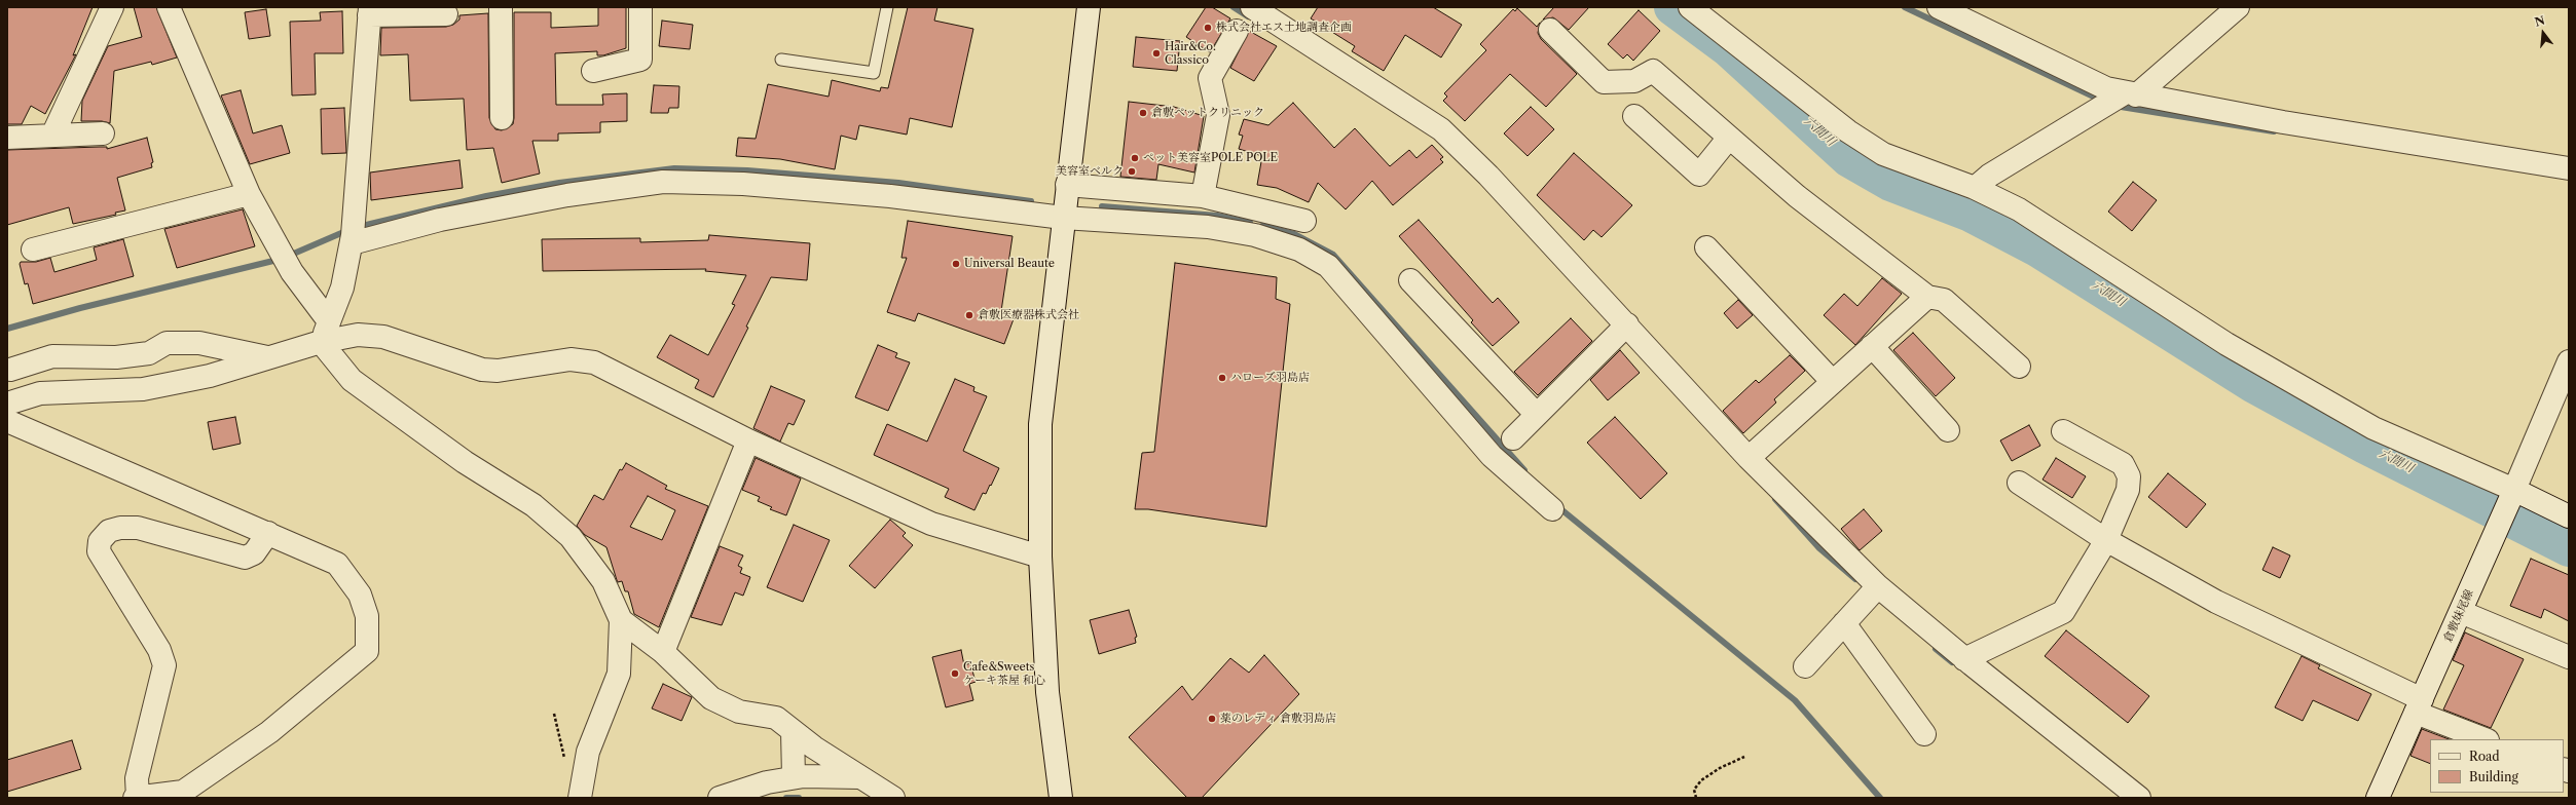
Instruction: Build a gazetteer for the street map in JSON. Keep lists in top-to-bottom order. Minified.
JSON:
{"streets":{"street":["倉敷妹尾線"]},"water":["六間川"],"places":["株式会社エス土地調査企画","Hair&Co. Classico","倉敷ペットクリニック","ペット美容室POLE POLE","美容室ベルク","Universal Beaute","倉敷医療器株式会社","ハローズ羽島店","Cafe&Sweets ケーキ茶屋 和心","薬のレディ 倉敷羽島店"],"legend":["Road","Building"],"north":"top"}
